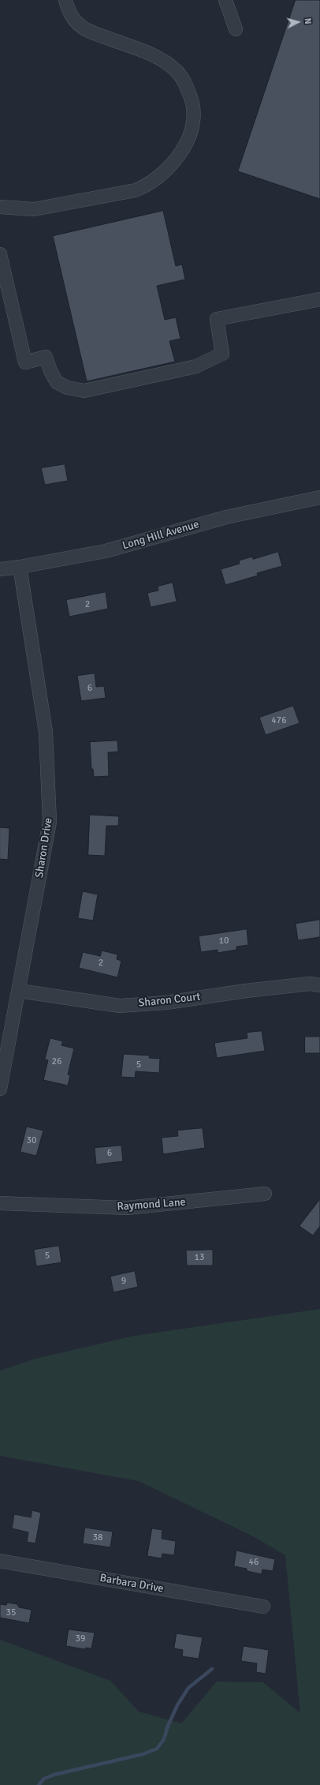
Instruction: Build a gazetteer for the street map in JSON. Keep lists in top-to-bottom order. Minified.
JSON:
{"streets":{"street":["Long Hill Avenue","Sharon Drive","Sharon Court","Raymond Lane","Barbara Drive"]},"crossings":[["Long Hill Avenue","Sharon Drive"],["Sharon Drive","Sharon Court"]],"house_numbers":["2","6","476","10","2","26","5","30","6","5","13","9","38","46","35","39"],"north":"right"}
